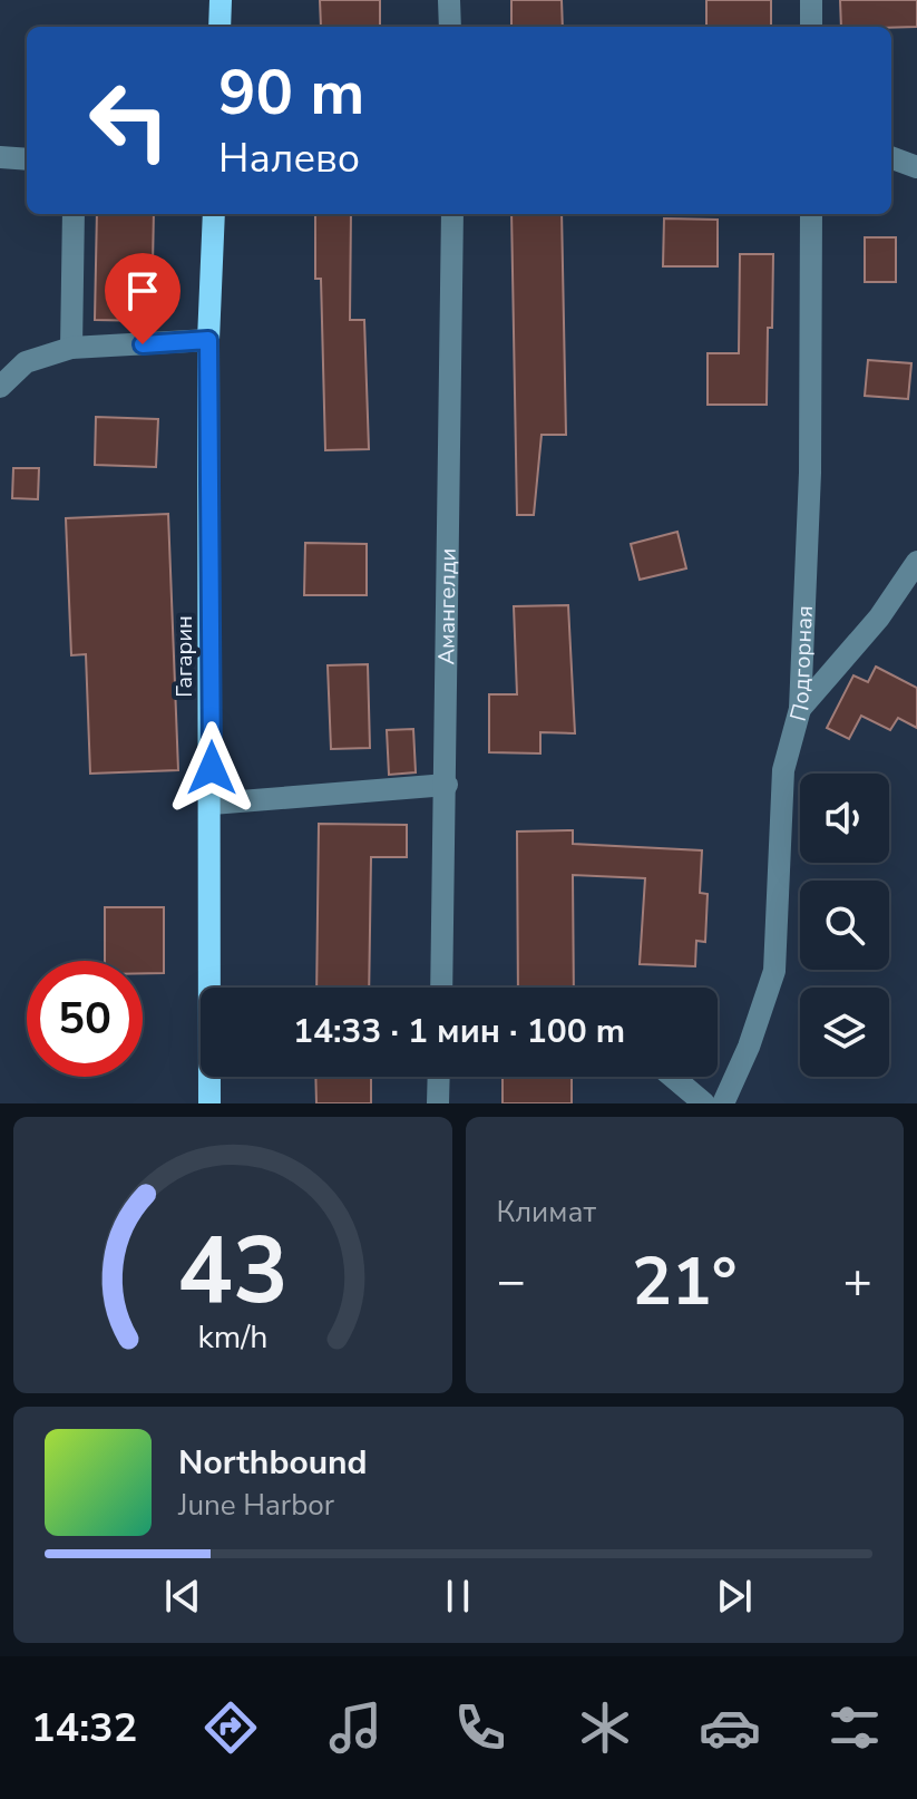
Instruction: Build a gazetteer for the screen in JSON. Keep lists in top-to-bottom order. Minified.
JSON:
{"streets":{"main road":["Гагарин"],"street":["Амангелди","Подгорная"]},"page":{"turn":["90 m","Налево"],"limit":"50","trip":"14:33 · 1 мин · 100 m","tile":"Климат","heat":["−","21°","+"],"song":["Northbound","June Harbor"],"tabs":"14:32","gauge":["43","km/h"]}}
